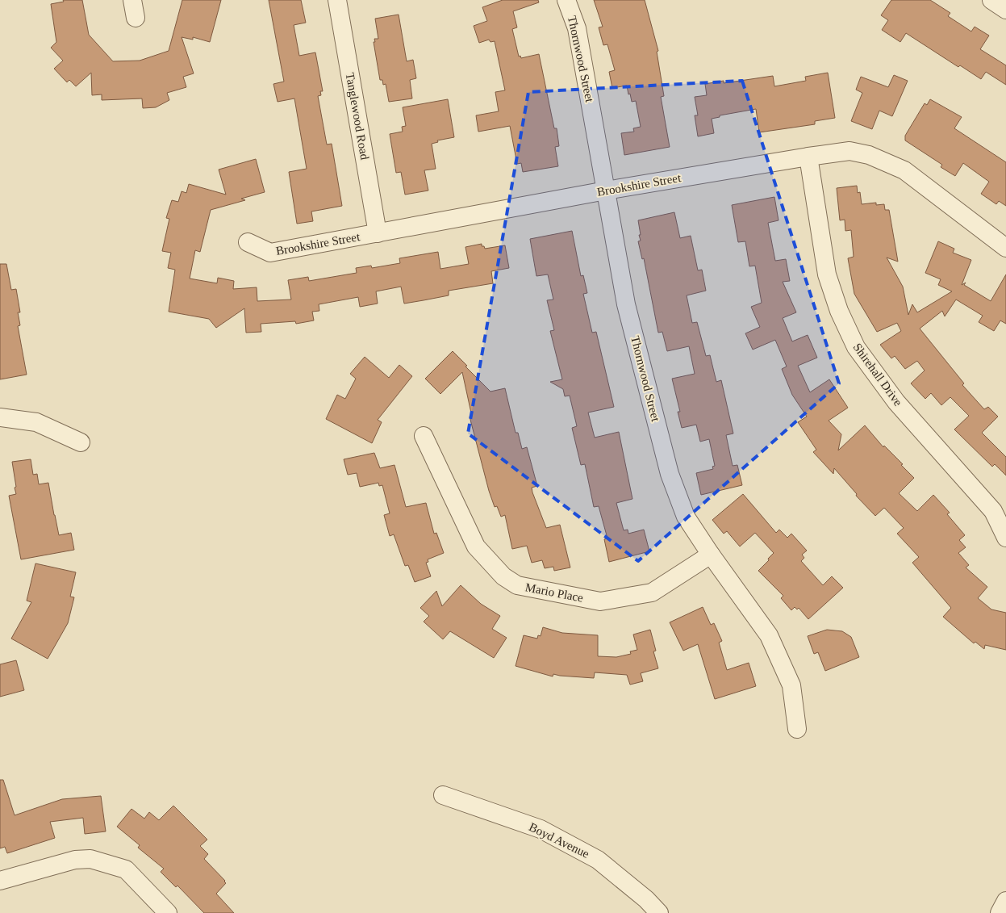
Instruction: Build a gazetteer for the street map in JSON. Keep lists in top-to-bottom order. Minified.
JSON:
{"streets":{"street":["Thornwood Street","Tanglewood Road","Brookshire Street","Shirehall Drive","Mario Place","Boyd Avenue"]},"crossings":[["Thornwood Street","Brookshire Street"],["Thornwood Street","Mario Place"],["Tanglewood Road","Brookshire Street"],["Brookshire Street","Shirehall Drive"]]}
